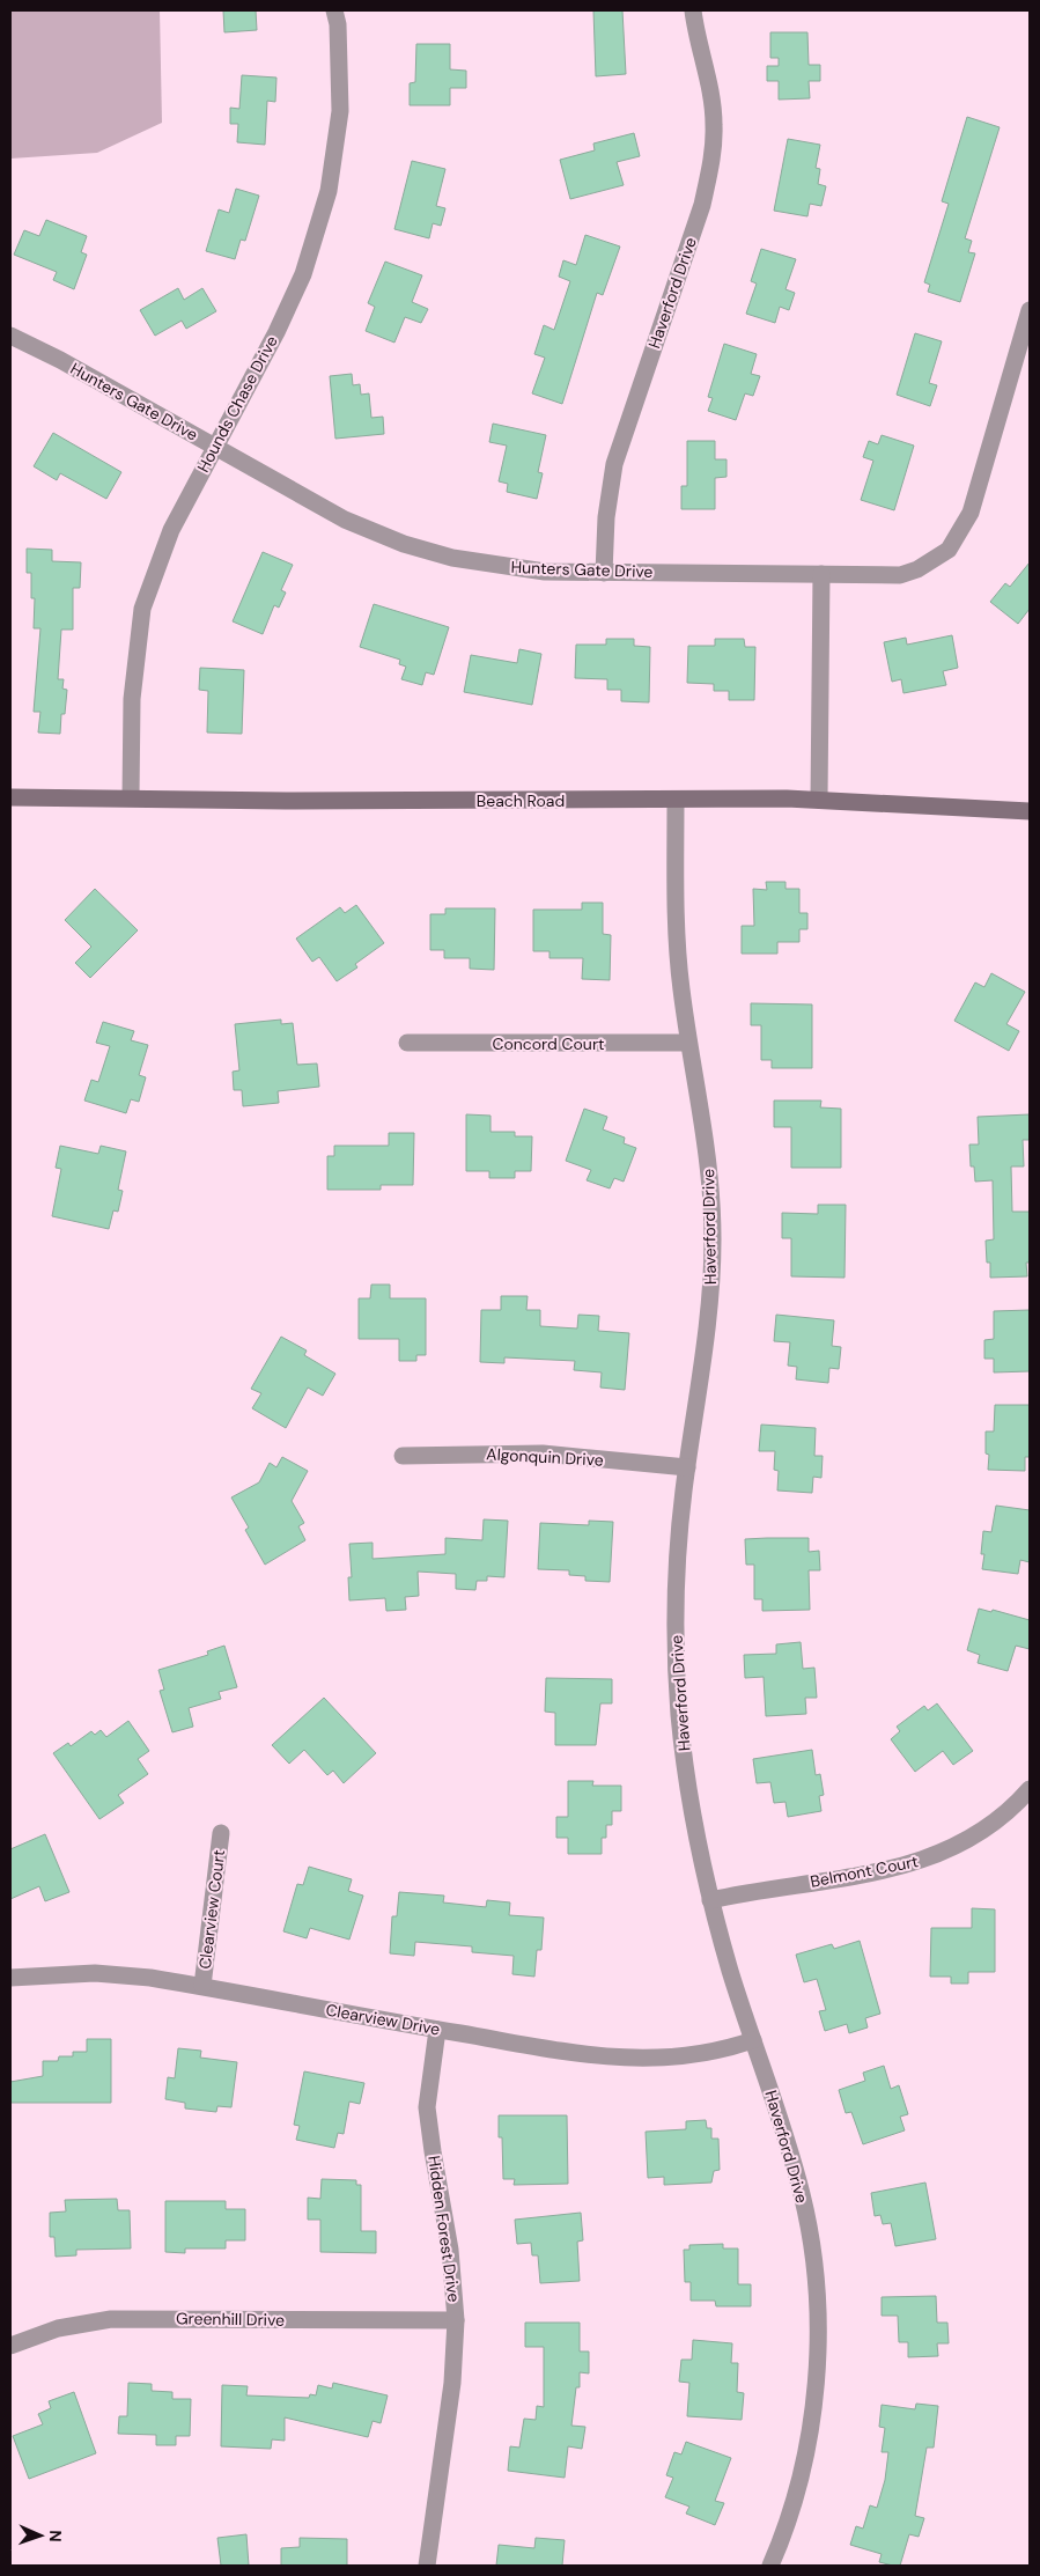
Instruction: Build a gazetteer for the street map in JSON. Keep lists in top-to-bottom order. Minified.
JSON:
{"streets":{"street":["Haverford Drive","Hunters Gate Drive","Hounds Chase Drive","Beach Road","Concord Court","Algonquin Drive","Belmont Court","Clearview Court","Clearview Drive","Hidden Forest Drive","Greenhill Drive"]},"crossings":[["Haverford Drive","Hunters Gate Drive"],["Haverford Drive","Beach Road"],["Haverford Drive","Concord Court"],["Haverford Drive","Algonquin Drive"],["Haverford Drive","Belmont Court"],["Haverford Drive","Clearview Drive"],["Hunters Gate Drive","Hounds Chase Drive"],["Hounds Chase Drive","Beach Road"],["Clearview Court","Clearview Drive"],["Clearview Drive","Hidden Forest Drive"],["Hidden Forest Drive","Greenhill Drive"]],"north":"right"}
